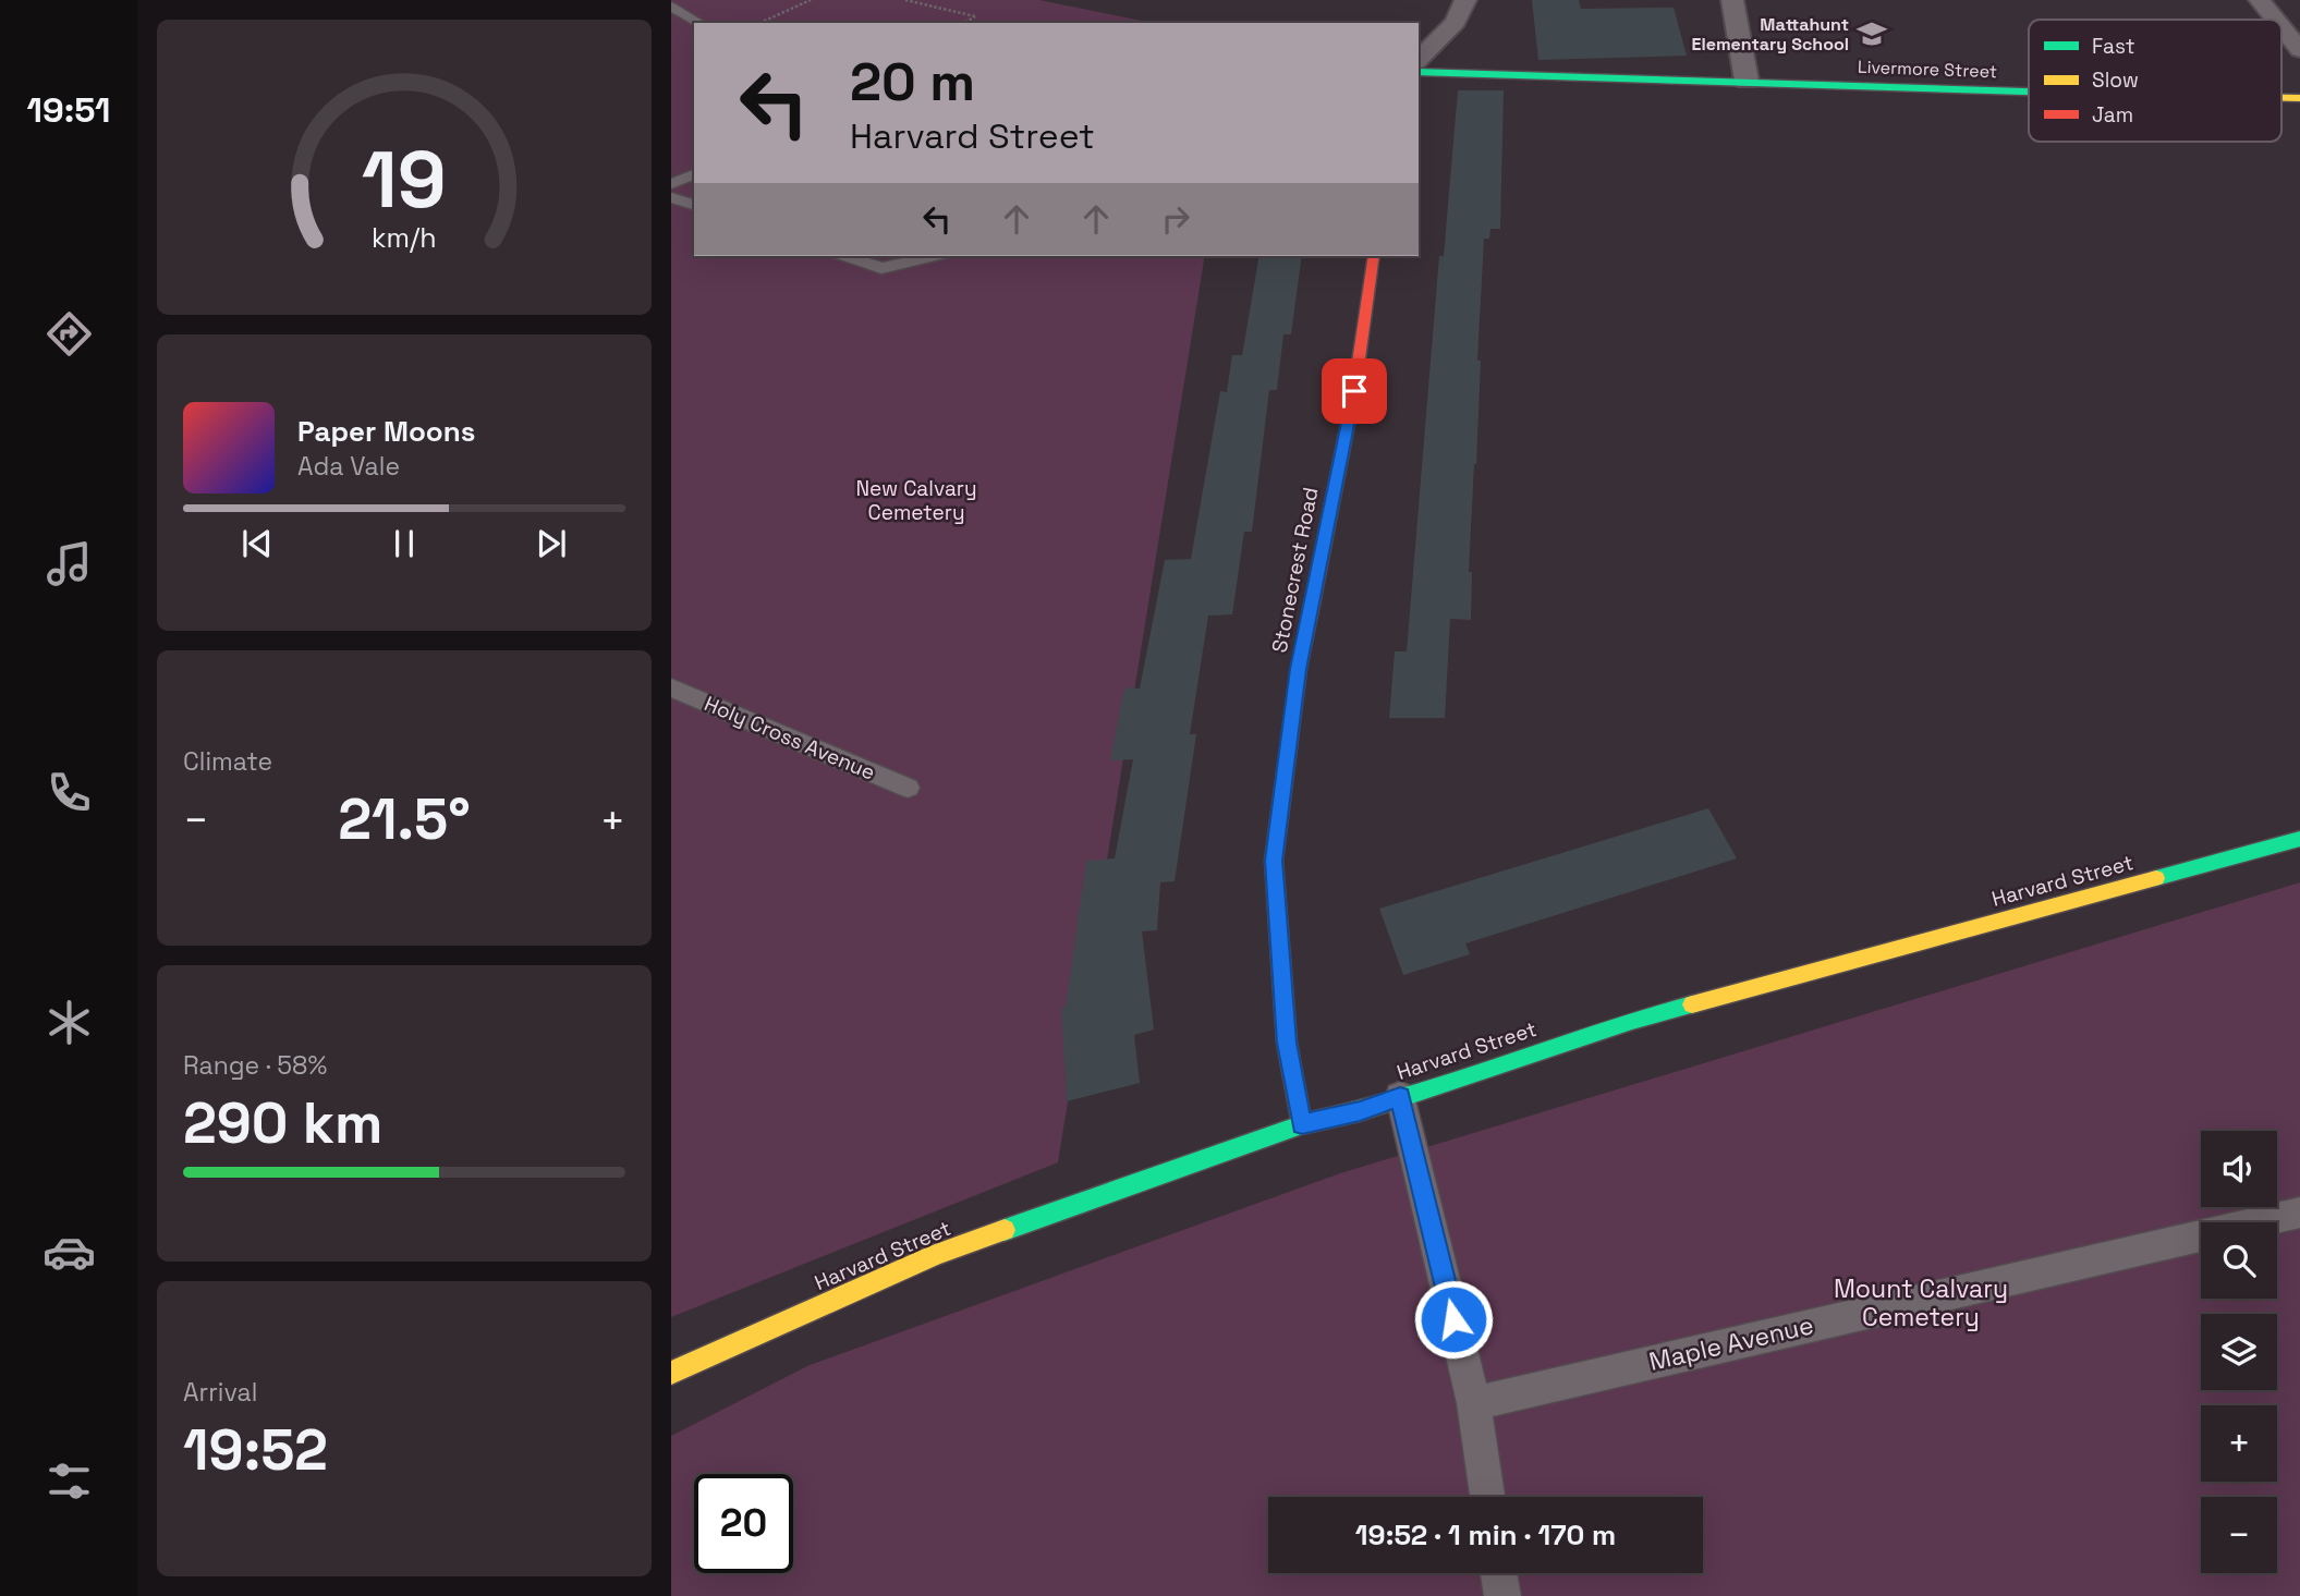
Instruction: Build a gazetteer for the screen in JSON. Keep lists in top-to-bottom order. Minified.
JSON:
{"streets":{"street":["Livermore Street","Stonecrest Road","Harvard Street"],"lane":["Holy Cross Avenue","Maple Avenue"]},"crossings":[["Stonecrest Road","Harvard Street"]],"parks":["New Calvary Cemetery","Mount Calvary Cemetery"],"places":{"school or university":["Mattahunt Elementary School"]},"legend":["Fast","Slow","Jam"],"page":{"tabs":"19:51","turn":["20 m","Harvard Street"],"song":["Paper Moons","Ada Vale"],"tile":["Climate",["Range · 58%","290 km"],["Arrival","19:52"]],"heat":["−","21.5°","+"],"map_buttons":["+","−"],"limit":"20","trip":"19:52 · 1 min · 170 m","gauge":["19","km/h"]}}
